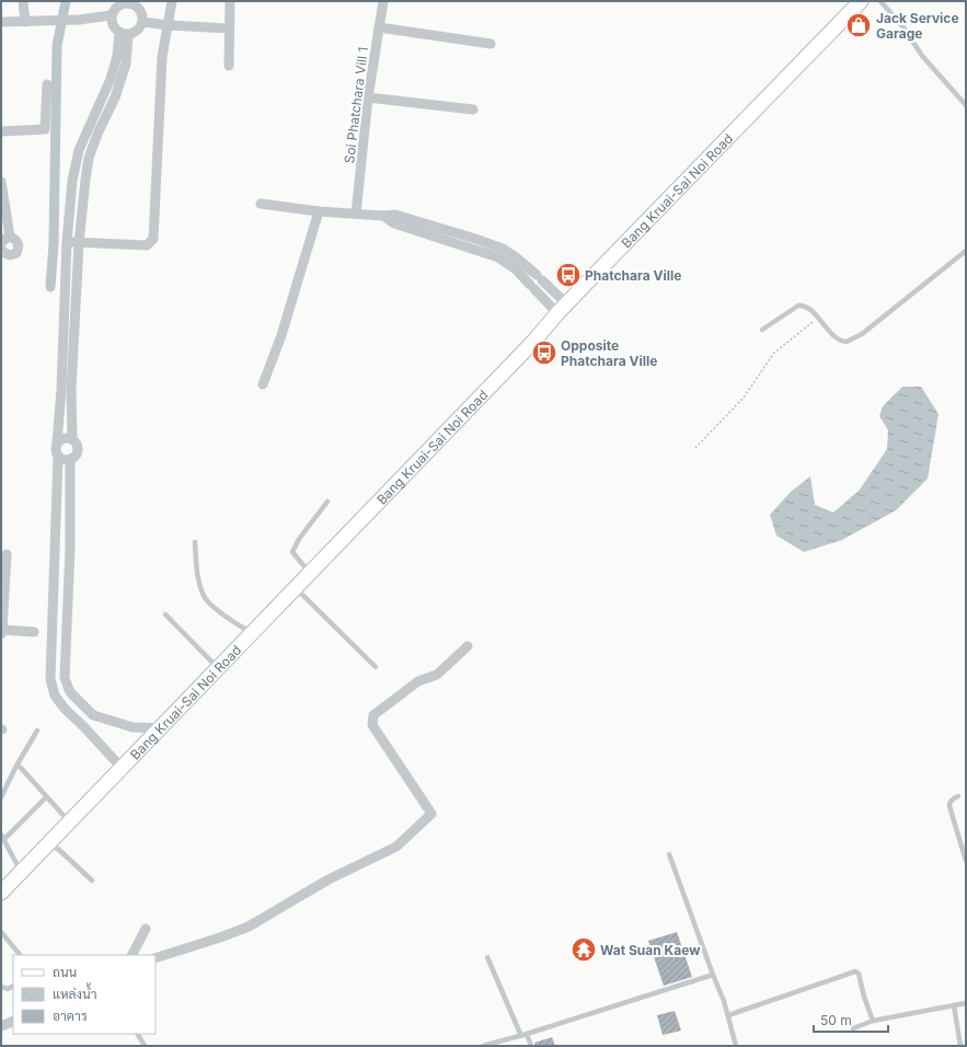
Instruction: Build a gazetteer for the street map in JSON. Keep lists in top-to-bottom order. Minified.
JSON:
{"streets":{"main road":["Bang Kruai-Sai Noi Road"],"street":["Soi Phatchara Vill 1"]},"places":{"shop":["Jack Service Garage"],"bus stop":["Phatchara Ville","Opposite Phatchara Ville"],"temple":["Wat Suan Kaew"]},"legend":["ถนน","แหล่งน้ำ","อาคาร"],"scale_bar":"50 m"}
